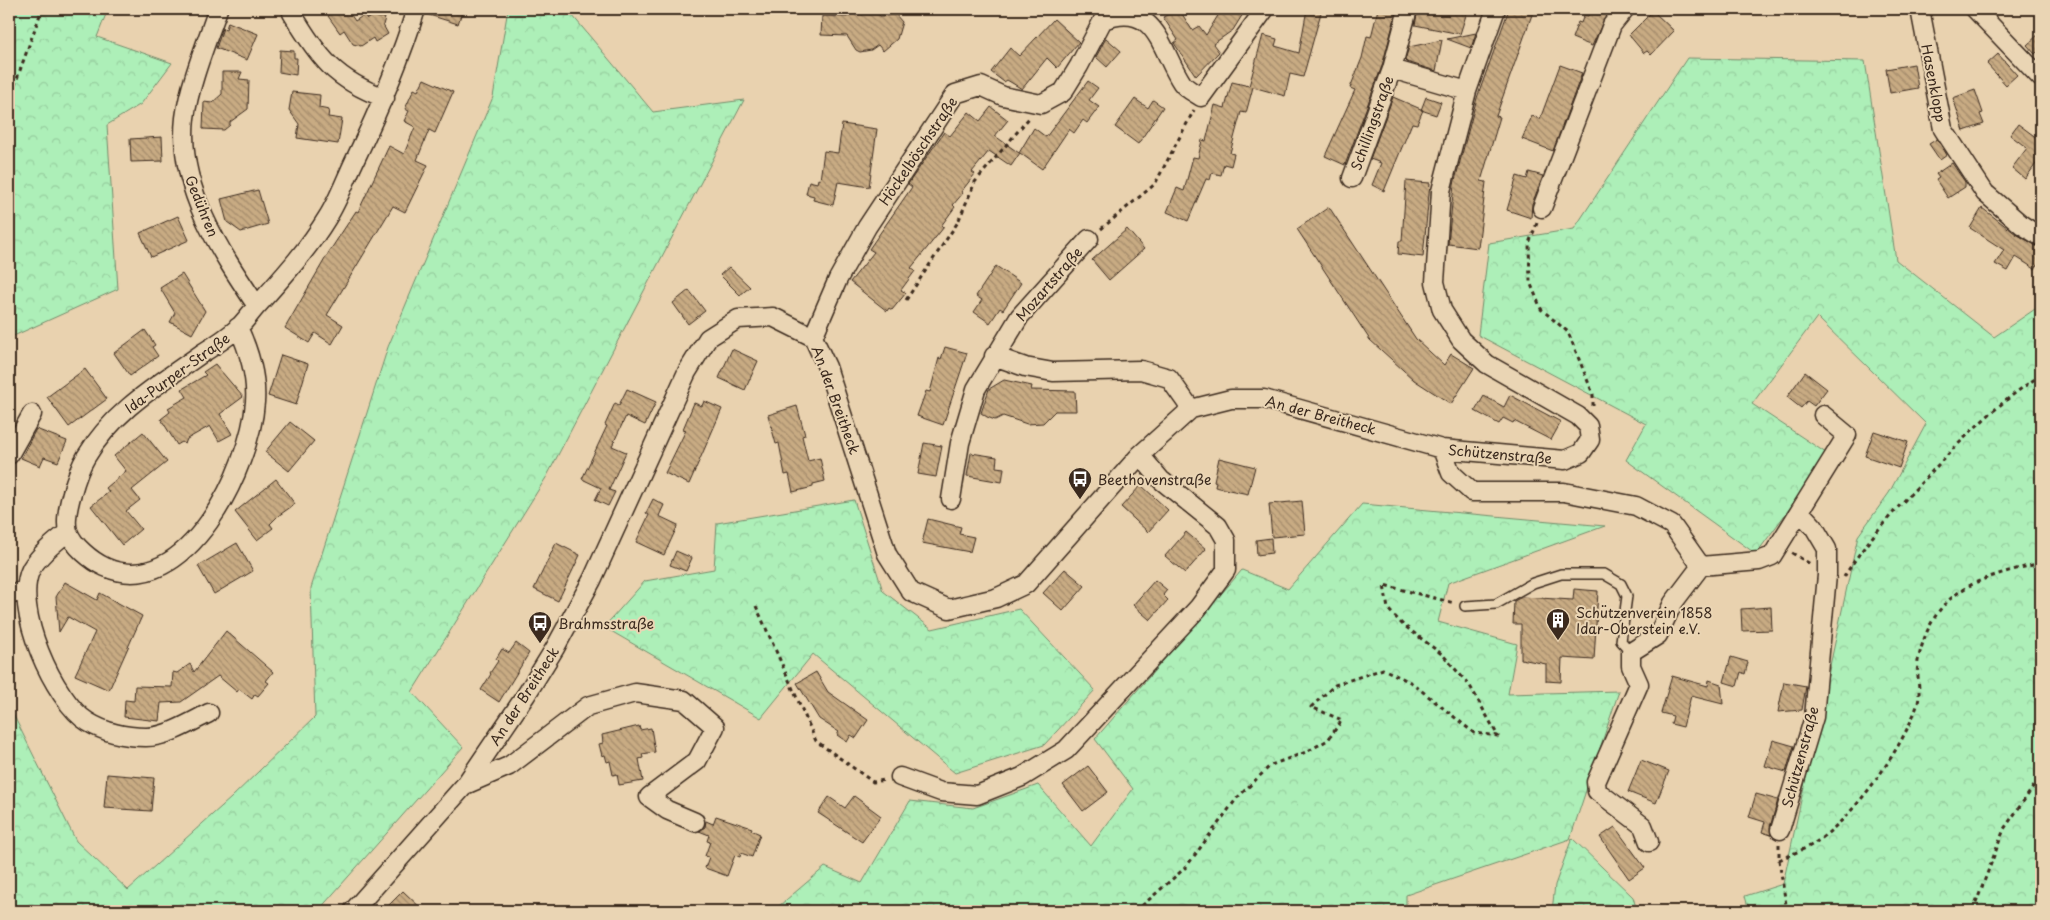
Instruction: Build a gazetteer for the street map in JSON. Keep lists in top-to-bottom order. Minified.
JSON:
{"streets":{"street":["Hasenklopp","Schillingstraße","Höckelböschstraße","Gedühren","Mozartstraße","Ida-Purper-Straße","An der Breitheck","Schützenstraße"]},"crossings":[["Höckelböschstraße","An der Breitheck"],["Gedühren","Ida-Purper-Straße"],["An der Breitheck","Schützenstraße"]],"places":{"bus stop":["Beethovenstraße","Brahmsstraße"],"building":["Schützenverein 1858 Idar-Oberstein e.V."]}}
